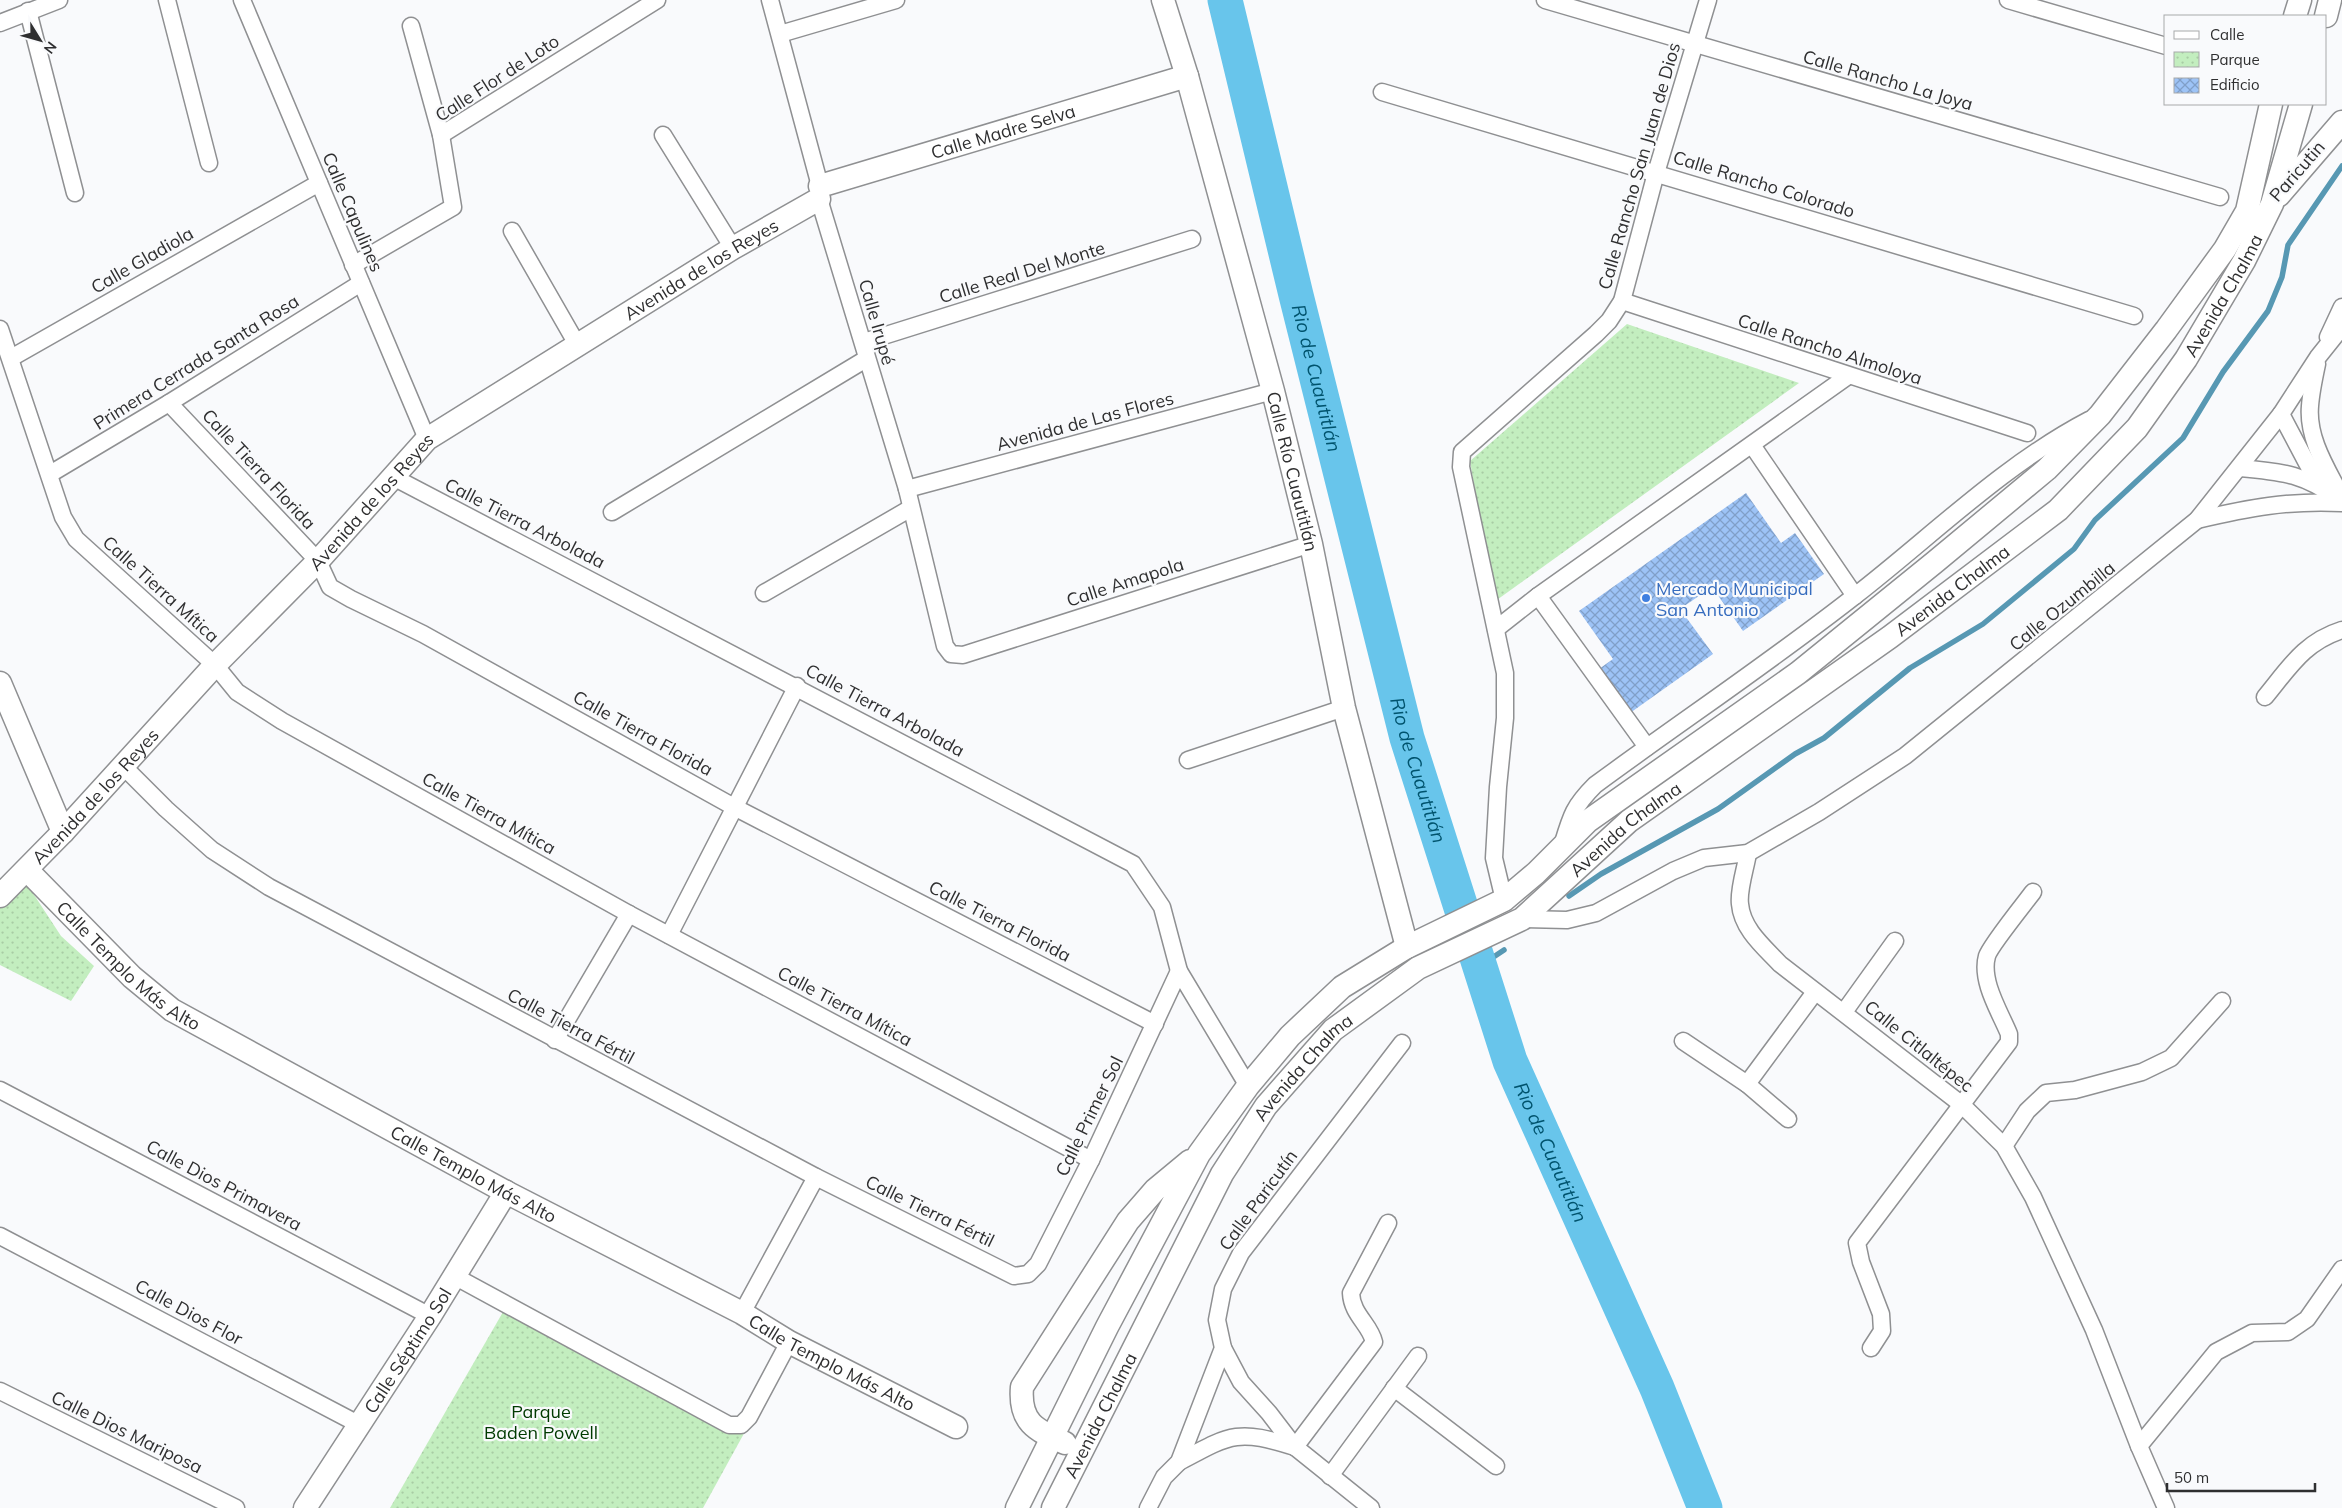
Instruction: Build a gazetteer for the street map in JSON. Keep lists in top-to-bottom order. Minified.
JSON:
{"streets":{"street":["Calle Flor de Loto","Calle Rancho La Joya","Calle Madre Selva","Calle Rancho San Juan de Dios","Paricutin","Calle Rancho Colorado","Calle Capulines","Calle Gladiola","Avenida de los Reyes","Calle Real Del Monte","Avenida Chalma","Calle Irupé","Calle Rancho Almoloya","Primera Cerrada Santa Rosa","Avenida de Las Flores","Calle Tierra Florida","Calle Río Cuautitlán","Calle Tierra Arbolada","Calle Amapola","Calle Tierra Mítica","Calle Ozumbilla","Calle Templo Más Alto","Calle Tierra Fértil","Calle Citlaltépec","Calle Primer Sol","Calle Dios Primavera","Calle Paricutín","Calle Dios Flor","Calle Séptimo Sol","Calle Dios Mariposa"]},"crossings":[["Calle Flor de Loto","Calle Capulines"],["Calle Rancho La Joya","Calle Rancho San Juan de Dios"],["Calle Madre Selva","Avenida de los Reyes"],["Calle Madre Selva","Calle Irupé"],["Calle Madre Selva","Calle Río Cuautitlán"],["Calle Rancho San Juan de Dios","Calle Rancho Colorado"],["Calle Rancho San Juan de Dios","Avenida Chalma"],["Calle Rancho San Juan de Dios","Calle Rancho Almoloya"],["Paricutin","Avenida Chalma"],["Calle Capulines","Calle Gladiola"],["Calle Capulines","Avenida de los Reyes"],["Calle Capulines","Primera Cerrada Santa Rosa"],["Calle Gladiola","Calle Tierra Mítica"],["Avenida de los Reyes","Calle Irupé"],["Avenida de los Reyes","Calle Tierra Florida"],["Avenida de los Reyes","Calle Tierra Arbolada"],["Avenida de los Reyes","Calle Tierra Mítica"],["Avenida de los Reyes","Calle Templo Más Alto"],["Avenida de los Reyes","Calle Tierra Fértil"],["Calle Real Del Monte","Calle Irupé"],["Avenida Chalma","Calle Río Cuautitlán"],["Avenida Chalma","Calle Tierra Arbolada"],["Calle Irupé","Avenida de Las Flores"],["Calle Irupé","Calle Amapola"],["Primera Cerrada Santa Rosa","Calle Tierra Florida"],["Primera Cerrada Santa Rosa","Calle Tierra Mítica"],["Avenida de Las Flores","Calle Río Cuautitlán"],["Calle Tierra Florida","Calle Primer Sol"],["Calle Río Cuautitlán","Calle Amapola"],["Calle Tierra Arbolada","Calle Primer Sol"],["Calle Tierra Mítica","Calle Primer Sol"],["Calle Ozumbilla","Calle Citlaltépec"],["Calle Templo Más Alto","Calle Séptimo Sol"],["Calle Tierra Fértil","Calle Primer Sol"],["Calle Dios Primavera","Calle Séptimo Sol"],["Calle Dios Flor","Calle Séptimo Sol"]],"water":["Rio de Cuautitlán"],"parks":["Parque Baden Powell"],"places":["Mercado Municipal San Antonio"],"legend":["Calle","Parque","Edificio"],"scale_bar":"50 m","north":"bottom right"}
